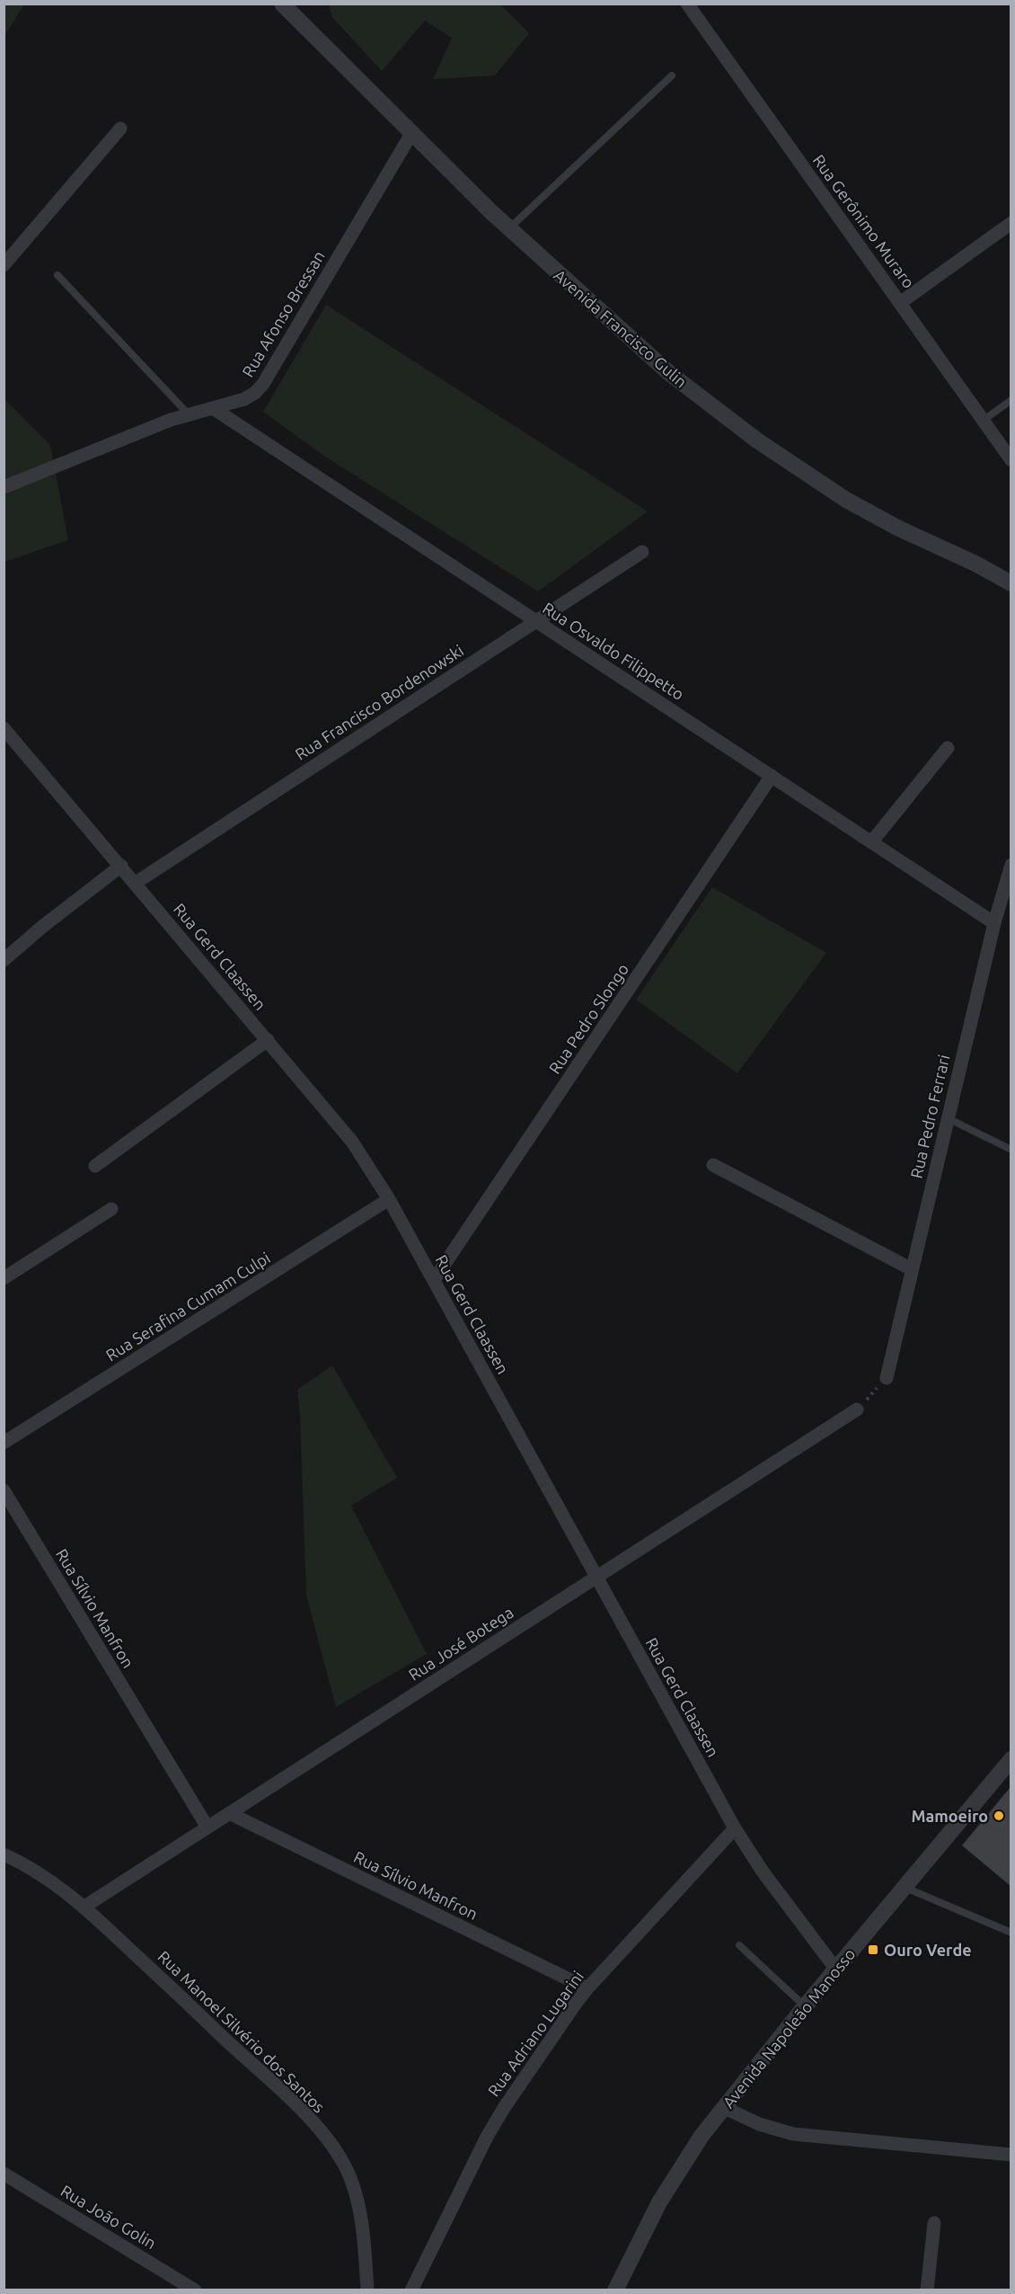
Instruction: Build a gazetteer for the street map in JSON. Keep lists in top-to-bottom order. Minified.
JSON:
{"streets":{"street":["Rua Gerônimo Muraro","Rua Afonso Bressan","Avenida Francisco Gulin","Rua Osvaldo Filippetto","Rua Francisco Bordenowski","Rua Gerd Claassen","Rua Pedro Slongo","Rua Pedro Ferrari","Rua Serafina Cumam Culpi","Rua Sílvio Manfron","Rua José Botega","Avenida Napoleão Manosso","Rua Manoel Silvério dos Santos","Rua Adriano Lugarini","Rua João Golin"]},"crossings":[["Rua Afonso Bressan","Avenida Francisco Gulin"],["Rua Afonso Bressan","Rua Osvaldo Filippetto"],["Rua Osvaldo Filippetto","Rua Francisco Bordenowski"],["Rua Osvaldo Filippetto","Rua Pedro Slongo"],["Rua Osvaldo Filippetto","Rua Pedro Ferrari"],["Rua Francisco Bordenowski","Rua Gerd Claassen"],["Rua Gerd Claassen","Rua Pedro Slongo"],["Rua Gerd Claassen","Rua Serafina Cumam Culpi"],["Rua Gerd Claassen","Rua José Botega"],["Rua Gerd Claassen","Avenida Napoleão Manosso"],["Rua Gerd Claassen","Rua Adriano Lugarini"],["Rua Sílvio Manfron","Rua José Botega"],["Rua Sílvio Manfron","Rua Adriano Lugarini"],["Rua José Botega","Rua Manoel Silvério dos Santos"]],"places":{"other":["Mamoeiro"],"transit":["Ouro Verde"]}}
